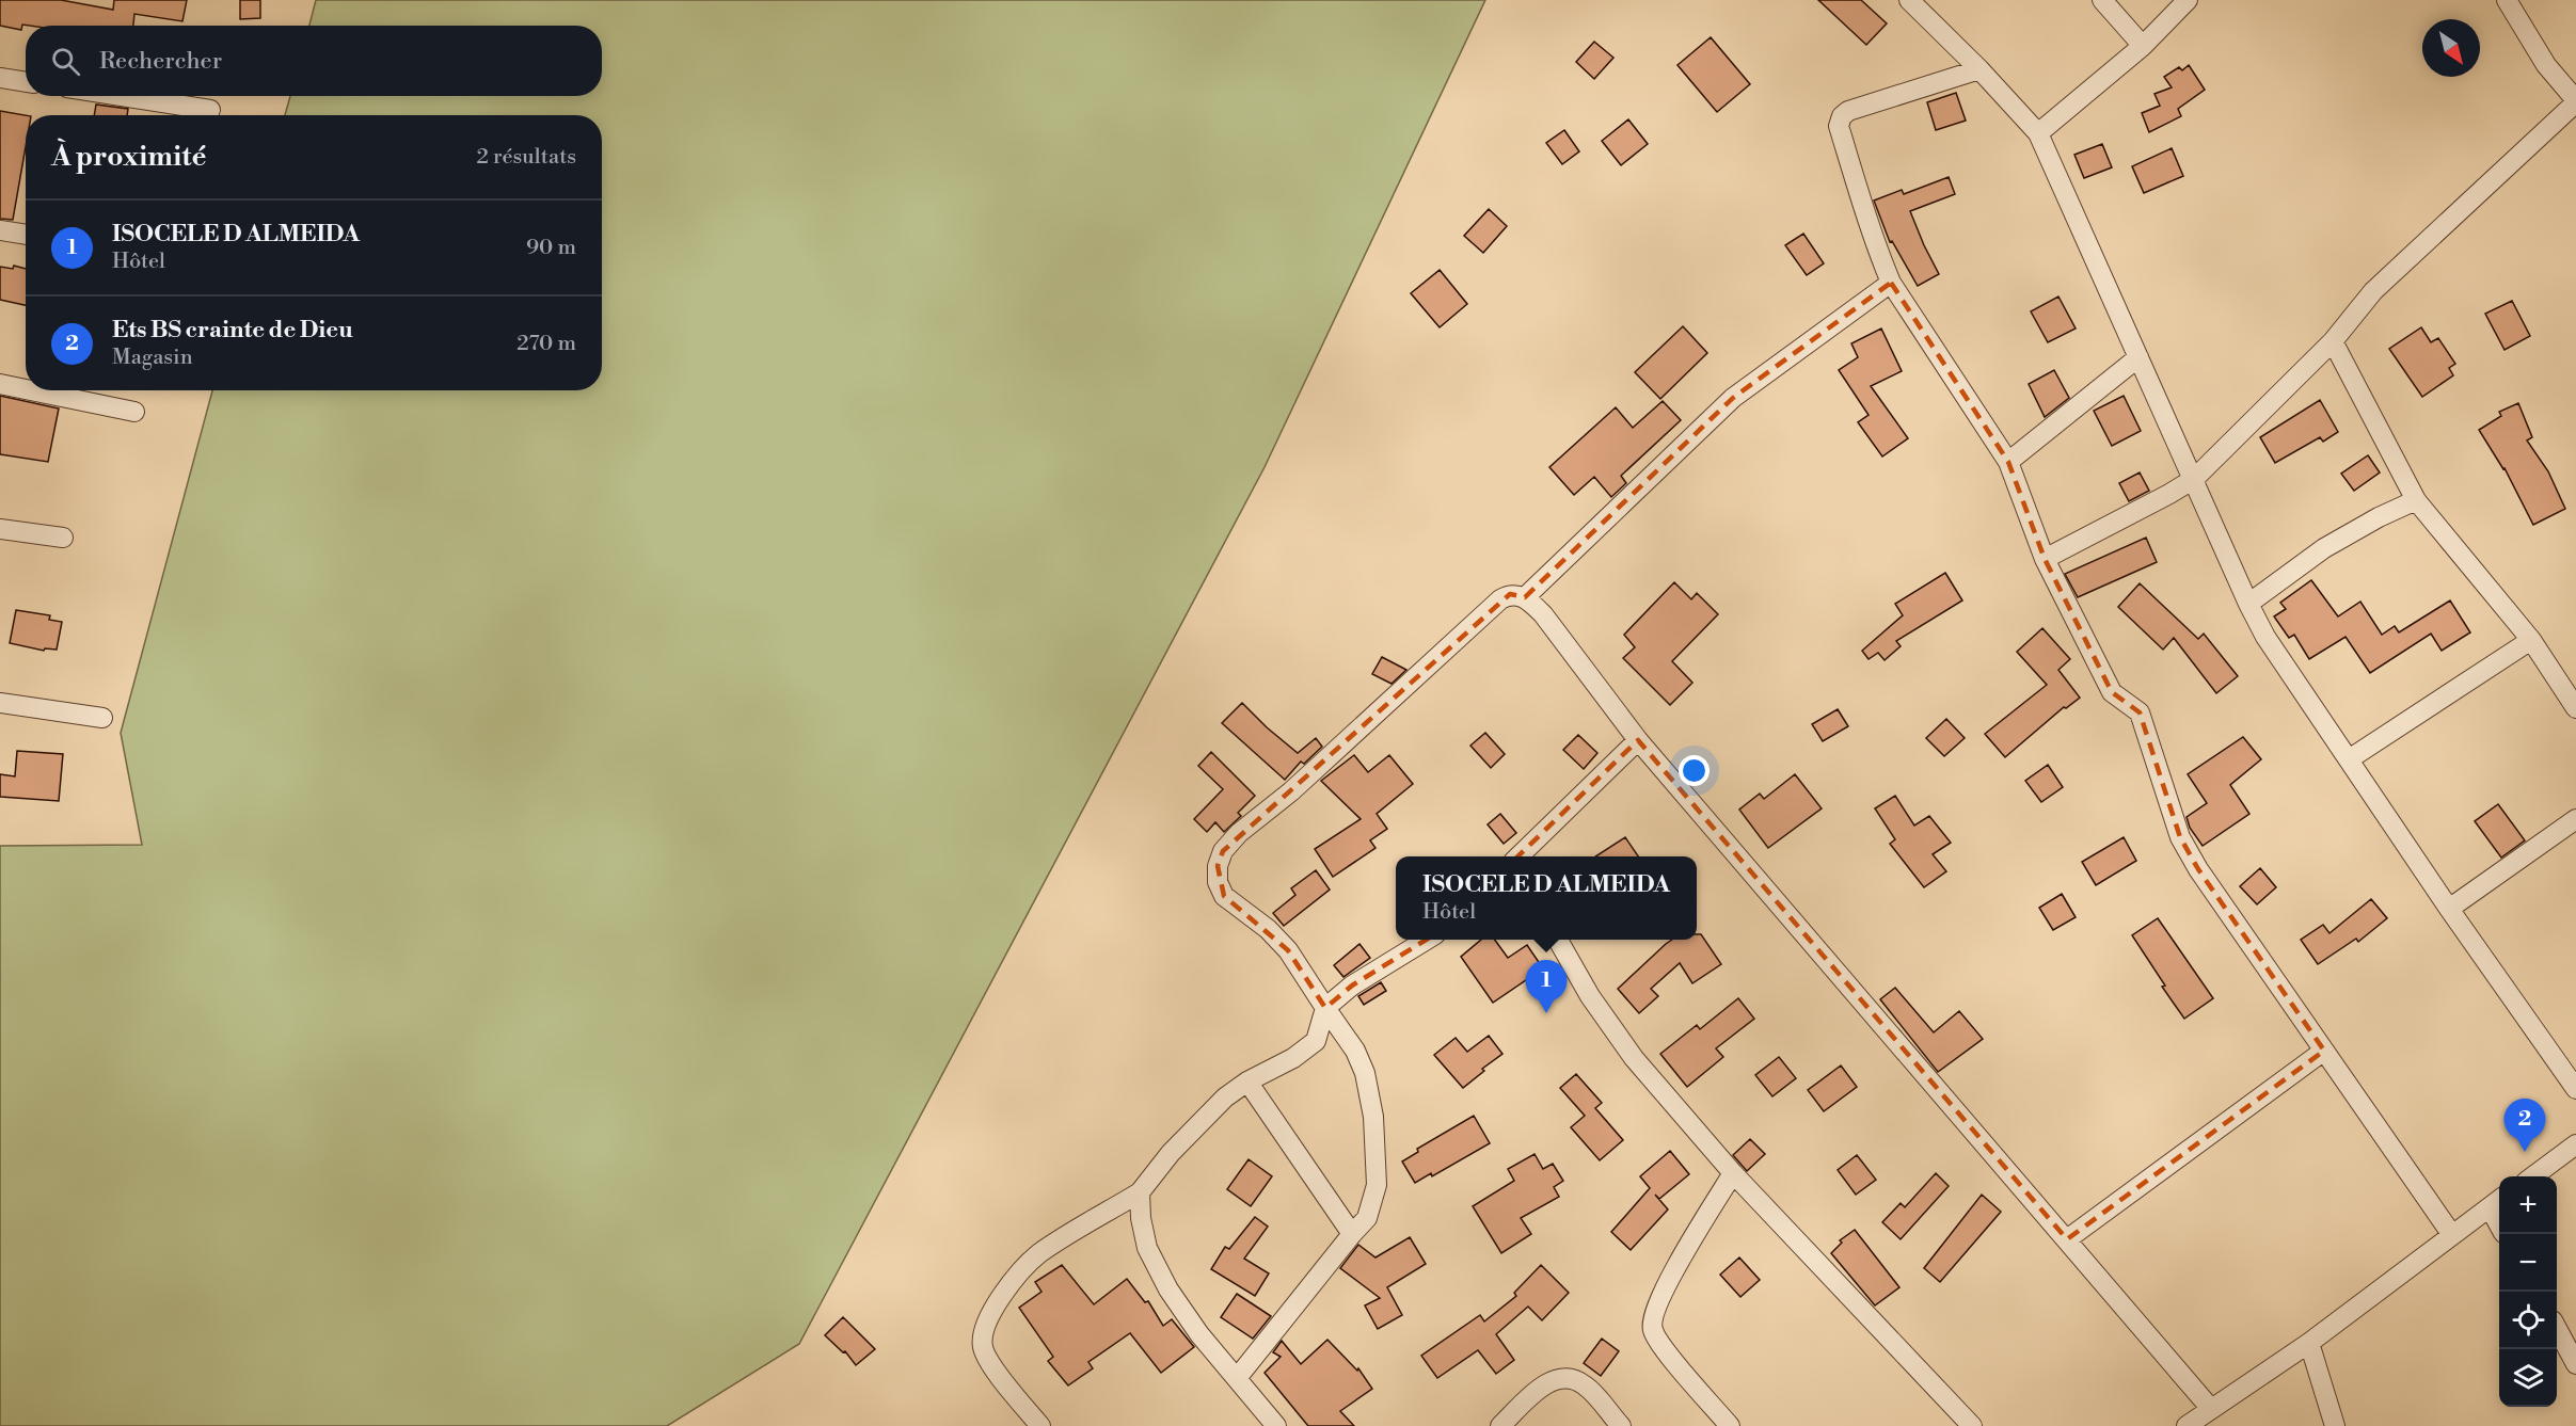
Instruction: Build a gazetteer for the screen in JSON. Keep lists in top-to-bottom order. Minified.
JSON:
{"north":"bottom right","page":{"search":"Rechercher","heading":["À proximité","2 résultats"],"list":[{"mark":"1","name":"ISOCELE D ALMEIDA","note":"Hôtel","value":"90 m"},{"mark":"2","name":"Ets BS crainte de Dieu","note":"Magasin","value":"270 m"}],"popup":["ISOCELE D ALMEIDA","Hôtel"],"pins":["1","2"],"map_buttons":["+","−"]}}
